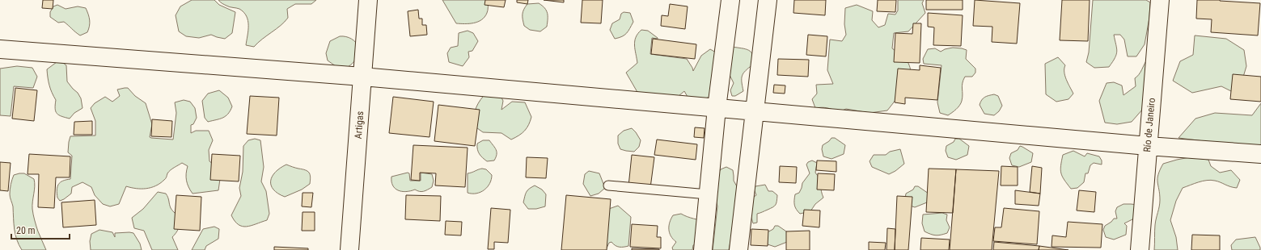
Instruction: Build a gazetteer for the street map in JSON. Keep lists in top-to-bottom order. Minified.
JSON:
{"streets":{"street":["Artigas","Río de Janeiro"]},"scale_bar":"20 m"}
